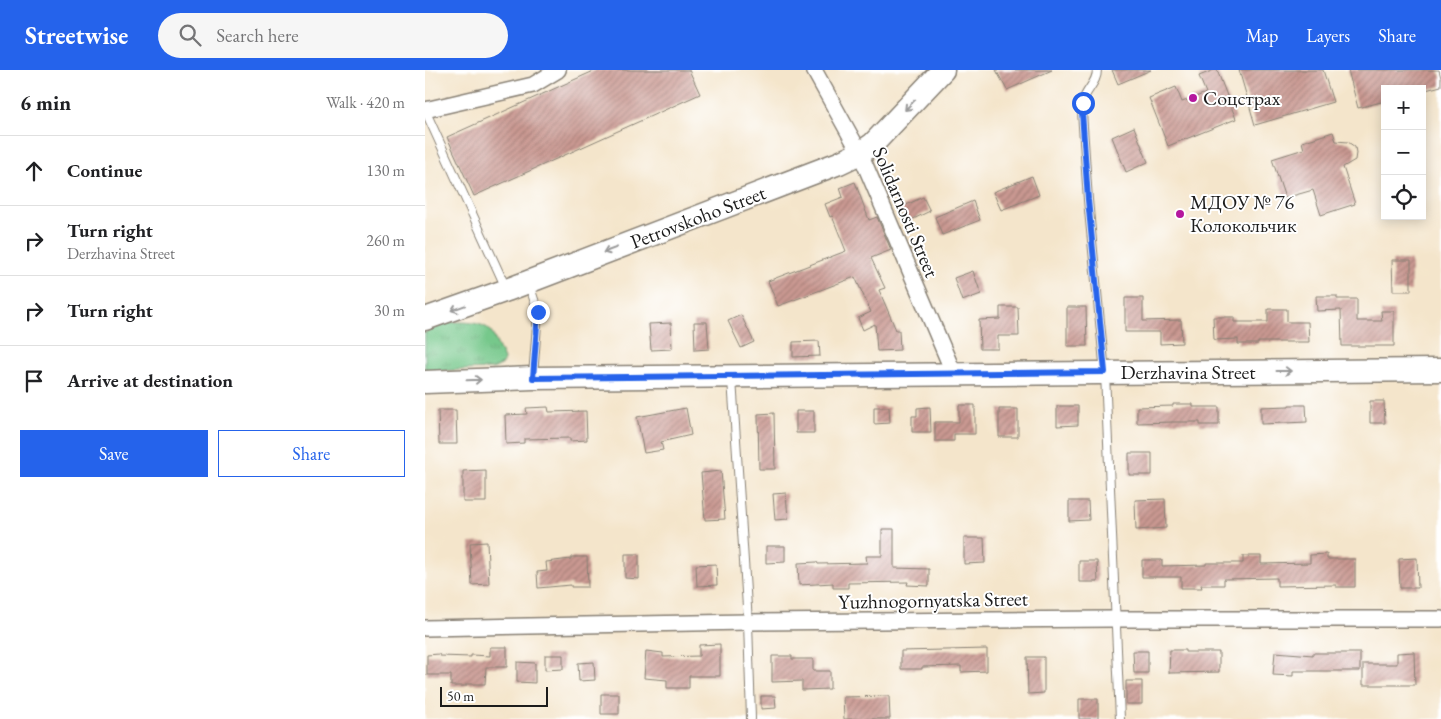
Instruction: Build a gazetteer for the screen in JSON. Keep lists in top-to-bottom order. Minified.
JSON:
{"streets":{"main road":["Petrovskoho Street","Derzhavina Street"],"street":["Solidarnosti Street","Yuzhnogornyatska Street"]},"crossings":[["Solidarnosti Street","Petrovskoho Street"],["Solidarnosti Street","Derzhavina Street"]],"one_way":["Petrovskoho Street","Derzhavina Street"],"places":["Соцстрах","МДОУ № 76 Колокольчик"],"scale_bar":"50 m","page":{"header":"Streetwise","search":"Search here","nav":["Map","Layers","Share"],"heading":["6 min","Walk · 420 m"],"map_buttons":["+","−"],"list":[["Continue","130 m"],["Turn right","Derzhavina Street","260 m"],["Turn right","30 m"],"Arrive at destination"],"buttons":["Save","Share"],"scale":"50 m"}}
